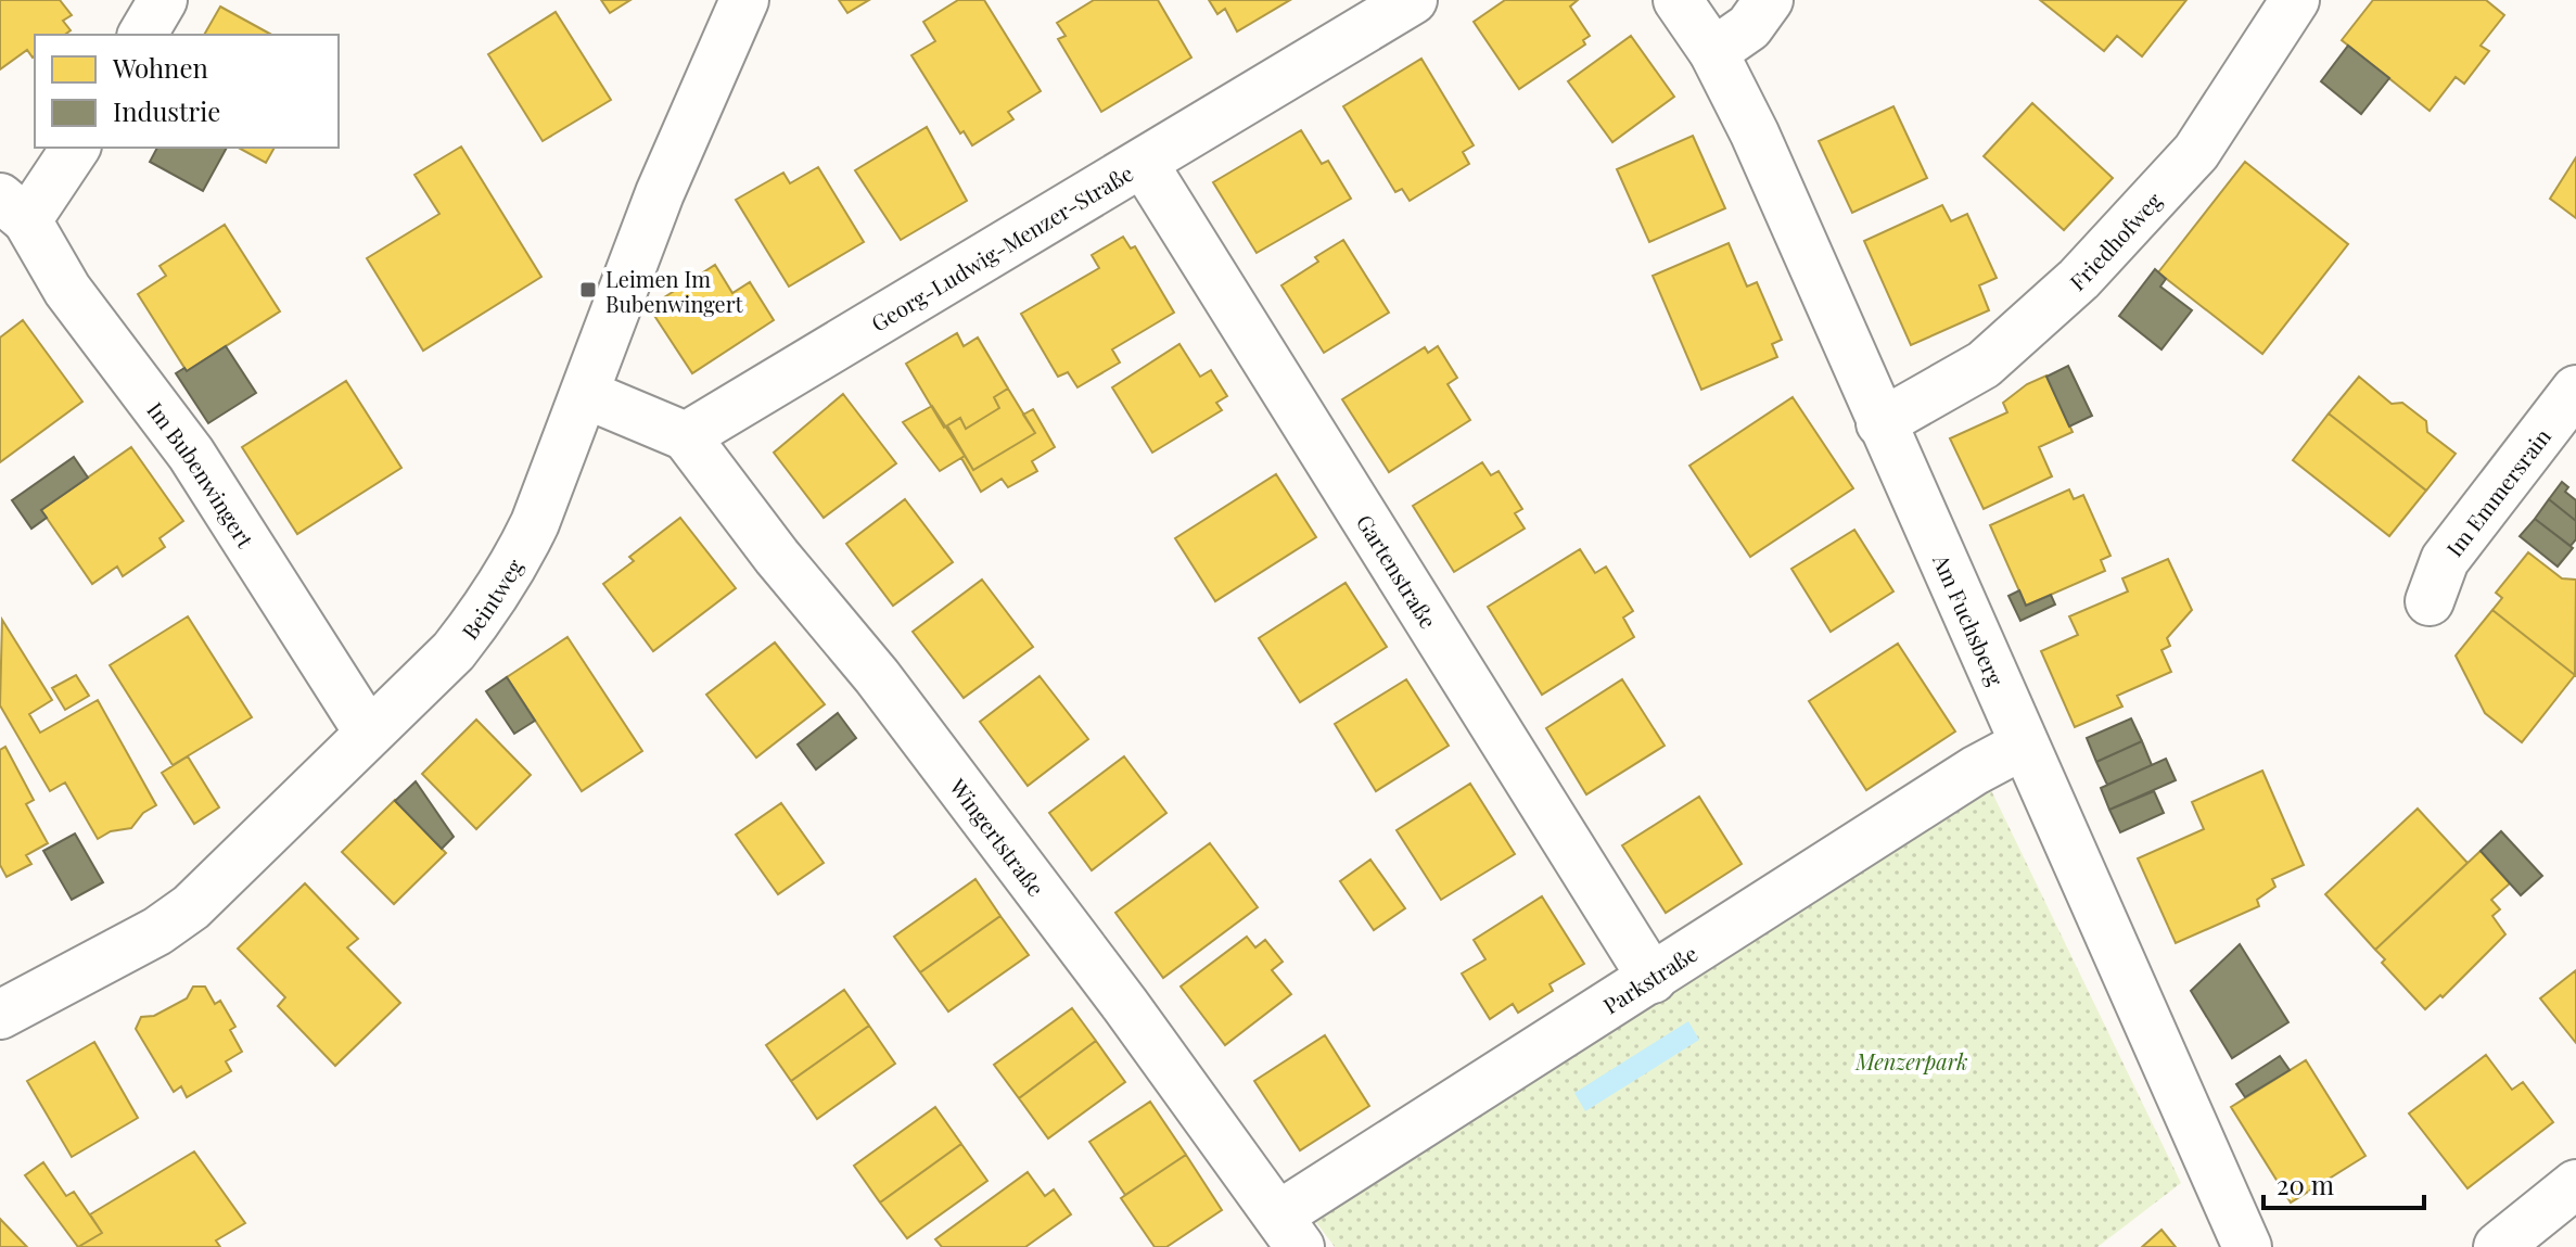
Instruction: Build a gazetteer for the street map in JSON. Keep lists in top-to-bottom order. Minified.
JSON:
{"streets":{"street":["Friedhofweg","Georg-Ludwig-Menzer-Straße","Im Bubenwingert","Im Emmersrain","Gartenstraße","Beintweg","Am Fuchsberg","Wingertstraße","Parkstraße"]},"crossings":[["Friedhofweg","Am Fuchsberg"],["Georg-Ludwig-Menzer-Straße","Gartenstraße"],["Georg-Ludwig-Menzer-Straße","Wingertstraße"],["Im Bubenwingert","Beintweg"],["Gartenstraße","Parkstraße"],["Am Fuchsberg","Parkstraße"],["Wingertstraße","Parkstraße"]],"parks":["Menzerpark"],"places":{"transit":["Leimen Im Bubenwingert"]},"legend":["Wohnen","Industrie"],"scale_bar":"20 m"}
